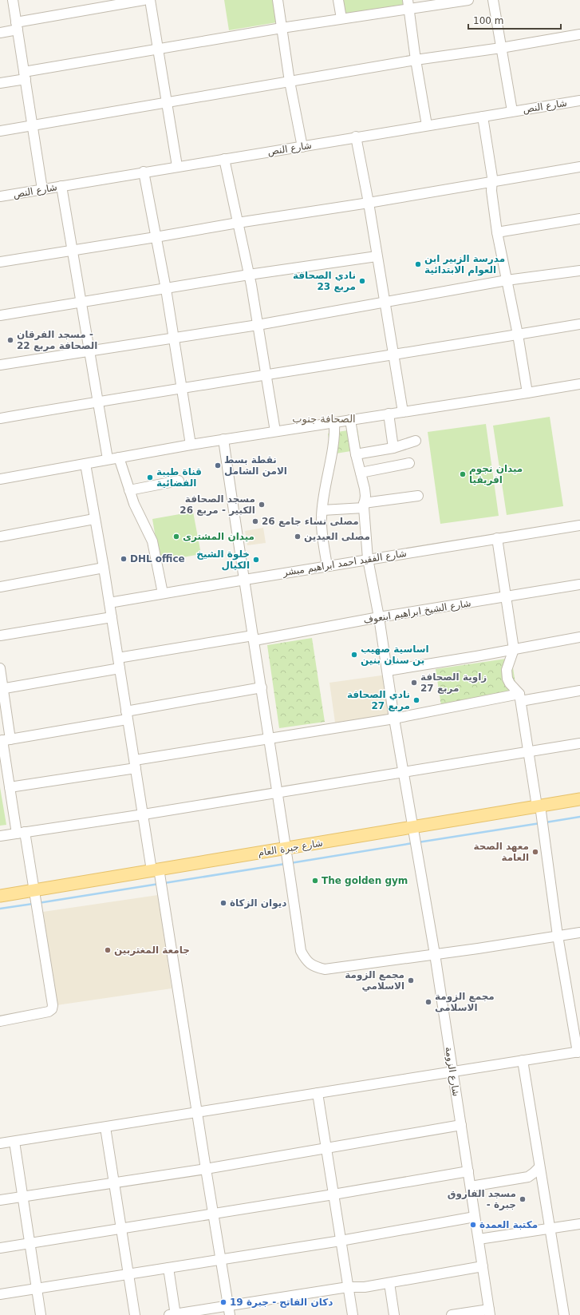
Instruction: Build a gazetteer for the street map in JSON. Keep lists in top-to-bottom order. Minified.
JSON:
{"streets":{"main road":["شارع جبرة العام"],"street":["شارع النص","شارع الفقيد احمد ابراهيم مبشر","شارع الشيخ ابراهيم ابنعوف","شارع الزومة"]},"crossings":[["شارع الفقيد احمد ابراهيم مبشر","شارع الزومة"],["شارع الشيخ ابراهيم ابنعوف","شارع الزومة"],["شارع جبرة العام","شارع الزومة"]],"districts":["الصحافة جنوب"],"places":["مدرسة الزبير ابن العوام الابتدائية","نادي الصحافة مربع 23","مسجد الفرقان - الصحافة مربع 22","نقطة بسط الامن الشامل","ميدان نجوم افريقيا","قناة طيبة الفضائية","مسجد الصحافة الكبير - مربع 26","مصلى نساء جامع 26","ميدان المشترى","مصلى العيدين","DHL office","خلوة الشيخ الكيال","اساسية صهيب بن سنان بنين","زاوية الصحافة مربع 27","نادي الصحافة مربع 27","معهد الصحة العامة","The golden gym","ديوان الزكاة","جامعة المغتربين","مجمع الزومة الاسلامي","مجمع الزومة الاسلامى","مسجد الفاروق - جبرة","مكتبة العمدة","دكان الفاتح - جبرة 19"],"scale_bar":"100 m"}
